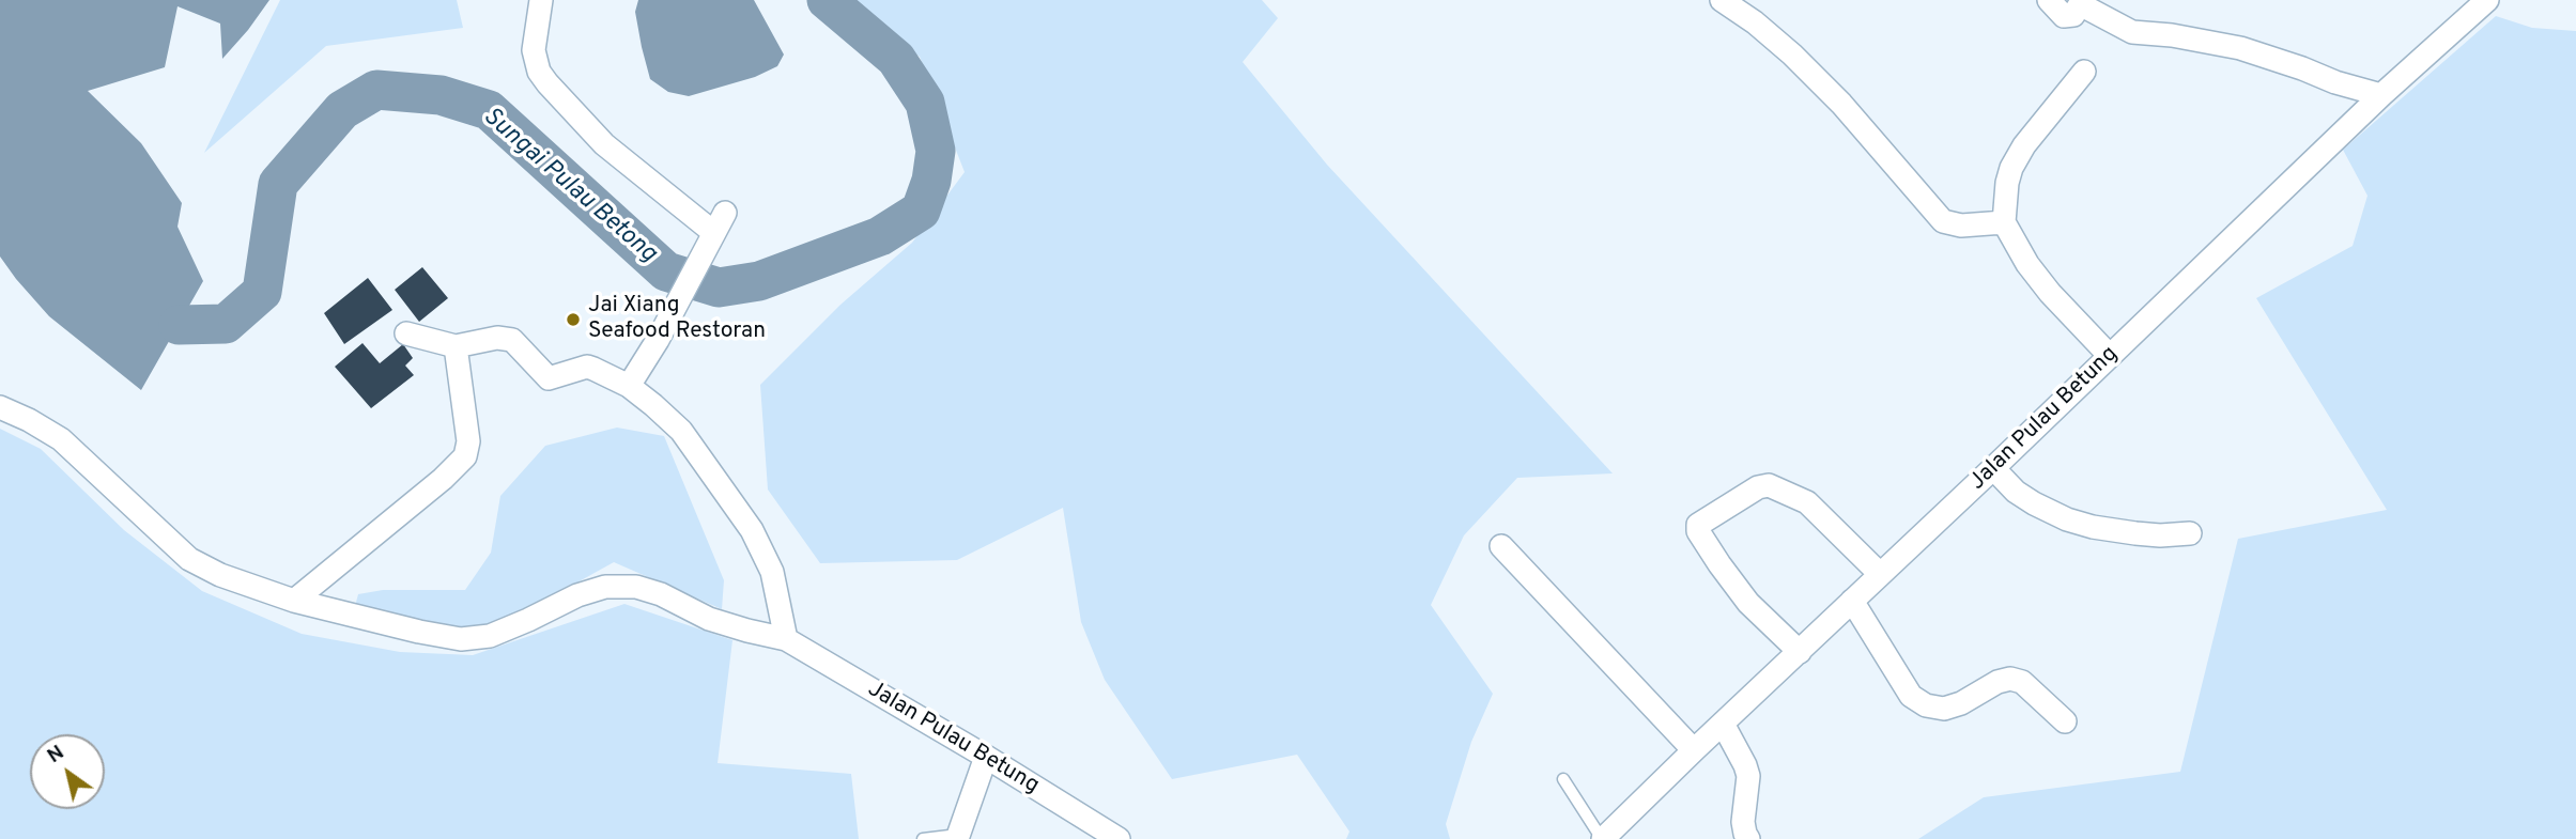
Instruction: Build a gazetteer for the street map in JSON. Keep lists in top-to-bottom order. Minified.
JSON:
{"streets":{"street":["Jalan Pulau Betung"]},"water":["Sungai Pulau Betong"],"places":["Jai Xiang Seafood Restoran"],"north":"top left"}
